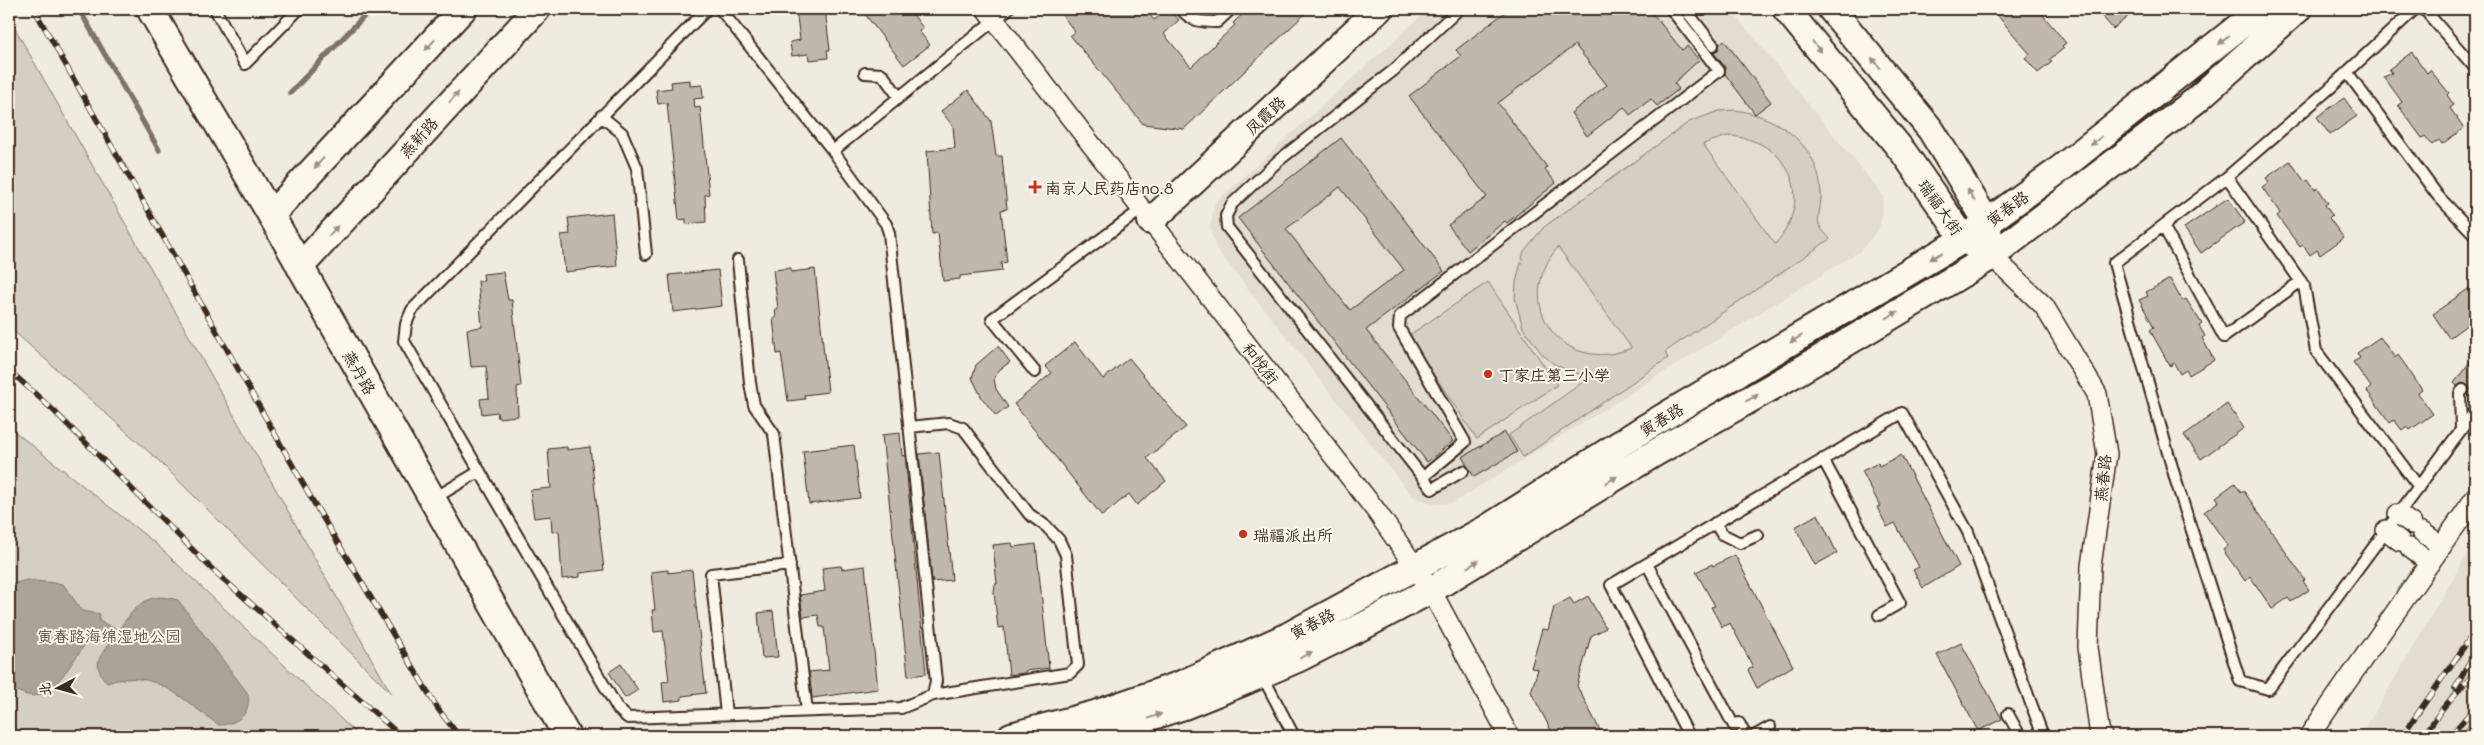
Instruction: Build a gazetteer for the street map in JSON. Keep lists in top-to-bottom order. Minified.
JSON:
{"streets":{"main road":["凤霞路","燕新路","瑞福大街","寅春路","燕丹路"],"street":["和悦街","燕春路"]},"crossings":[["凤霞路","和悦街"],["燕新路","燕丹路"],["瑞福大街","寅春路"],["瑞福大街","燕春路"],["寅春路","和悦街"],["寅春路","燕春路"]],"parks":["寅春路海绵湿地公园"],"places":{"health":["南京人民药店no.8"],"other":["丁家庄第三小学","瑞福派出所"]},"north":"left"}
